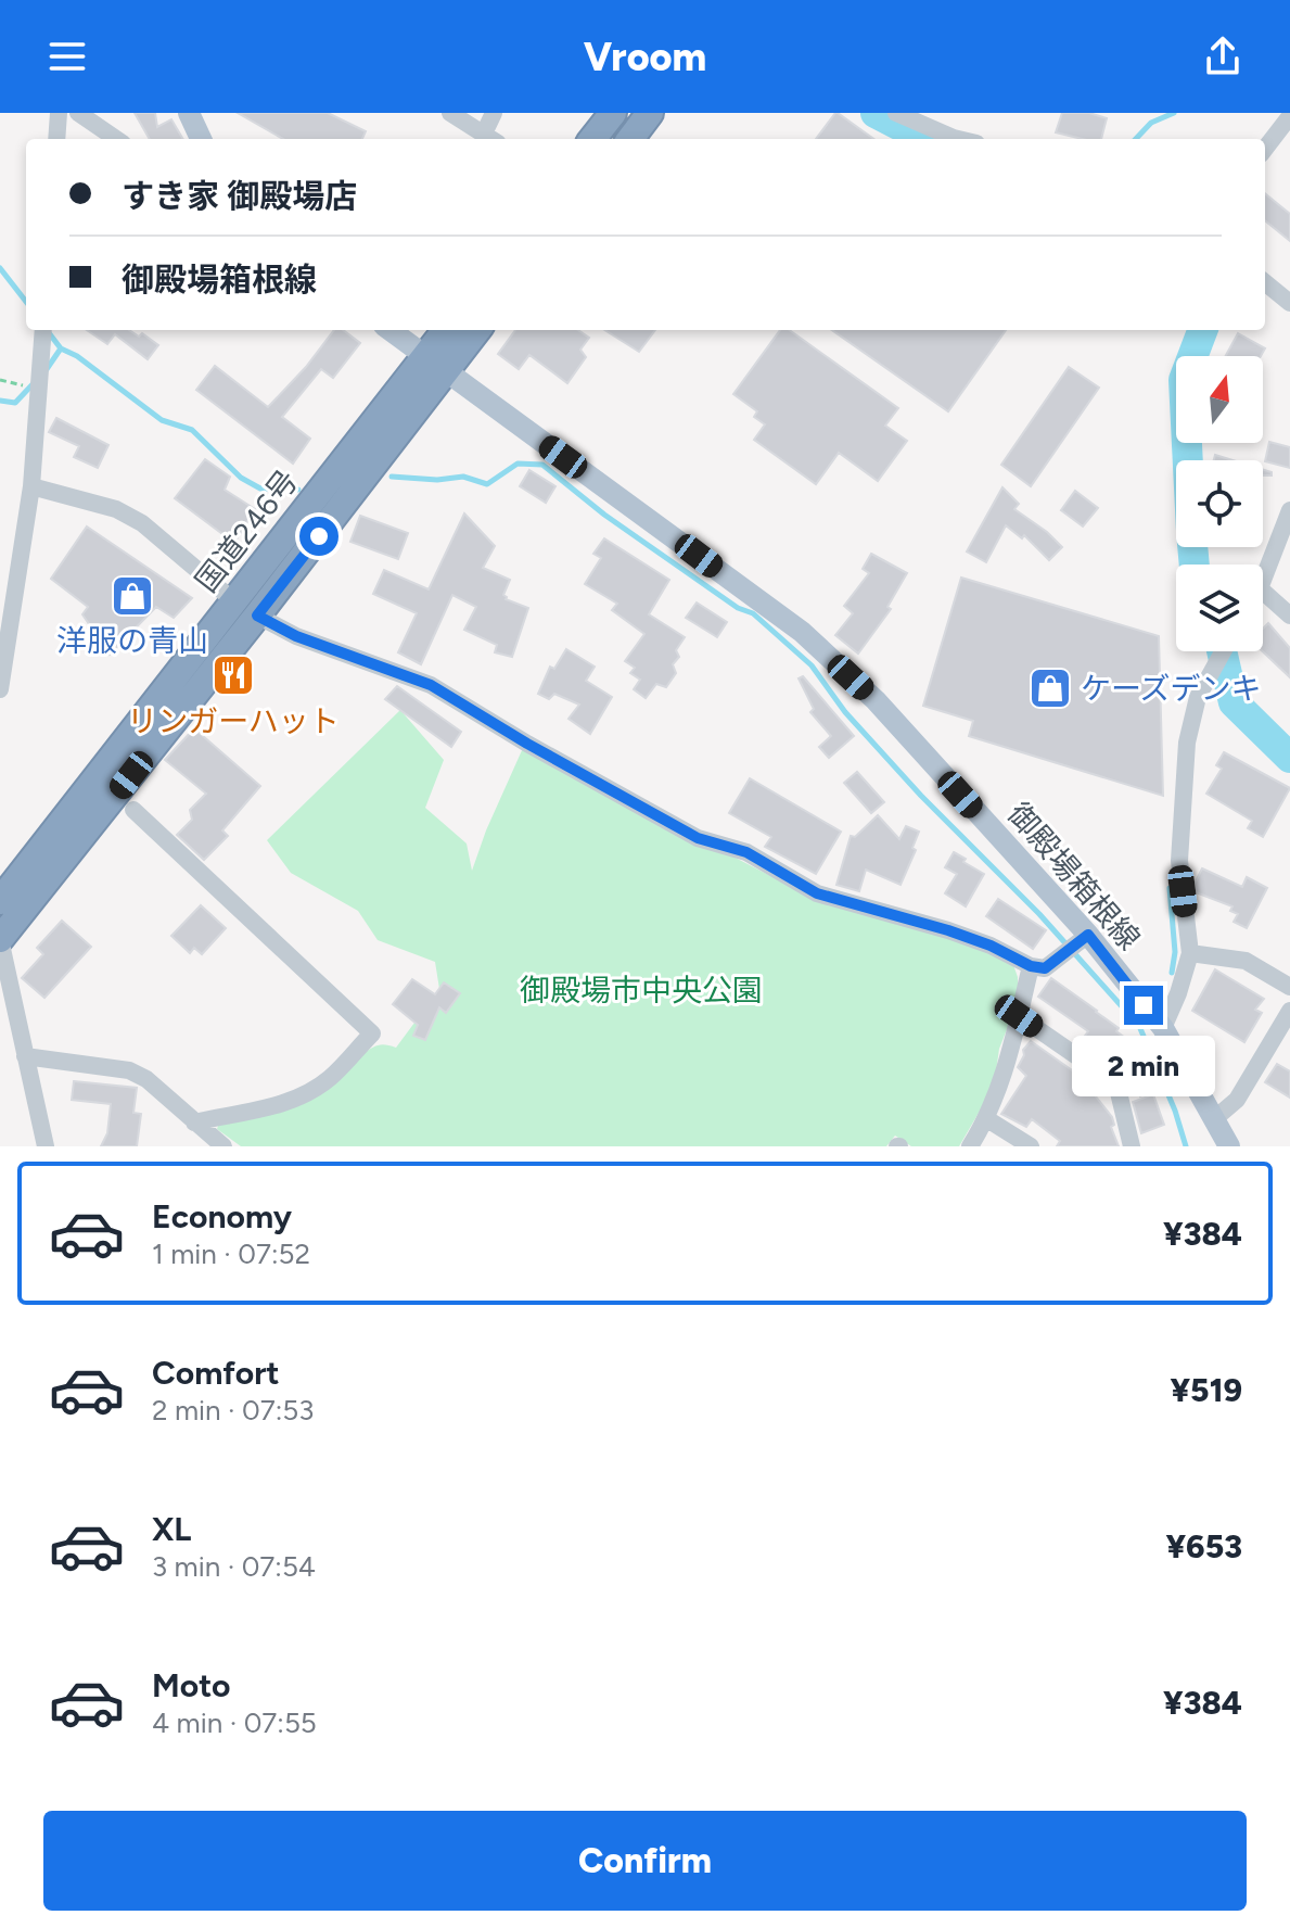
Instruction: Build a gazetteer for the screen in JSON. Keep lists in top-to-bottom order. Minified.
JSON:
{"streets":{"highway":["国道246号"],"main road":["御殿場箱根線"]},"crossings":[["国道246号","御殿場箱根線"]],"parks":["御殿場市中央公園"],"places":{"shop":["洋服の青山","ケーズデンキ"],"restaurant":["リンガーハット"]},"north":"top","page":{"header":"Vroom","banner":["すき家 御殿場店","御殿場箱根線"],"bubble":"2 min","list":[{"name":"Economy","note":"1 min · 07:52","value":"¥384"},{"name":"Comfort","note":"2 min · 07:53","value":"¥519"},{"name":"XL","note":"3 min · 07:54","value":"¥653"},{"name":"Moto","note":"4 min · 07:55","value":"¥384"}],"buttons":"Confirm"}}
